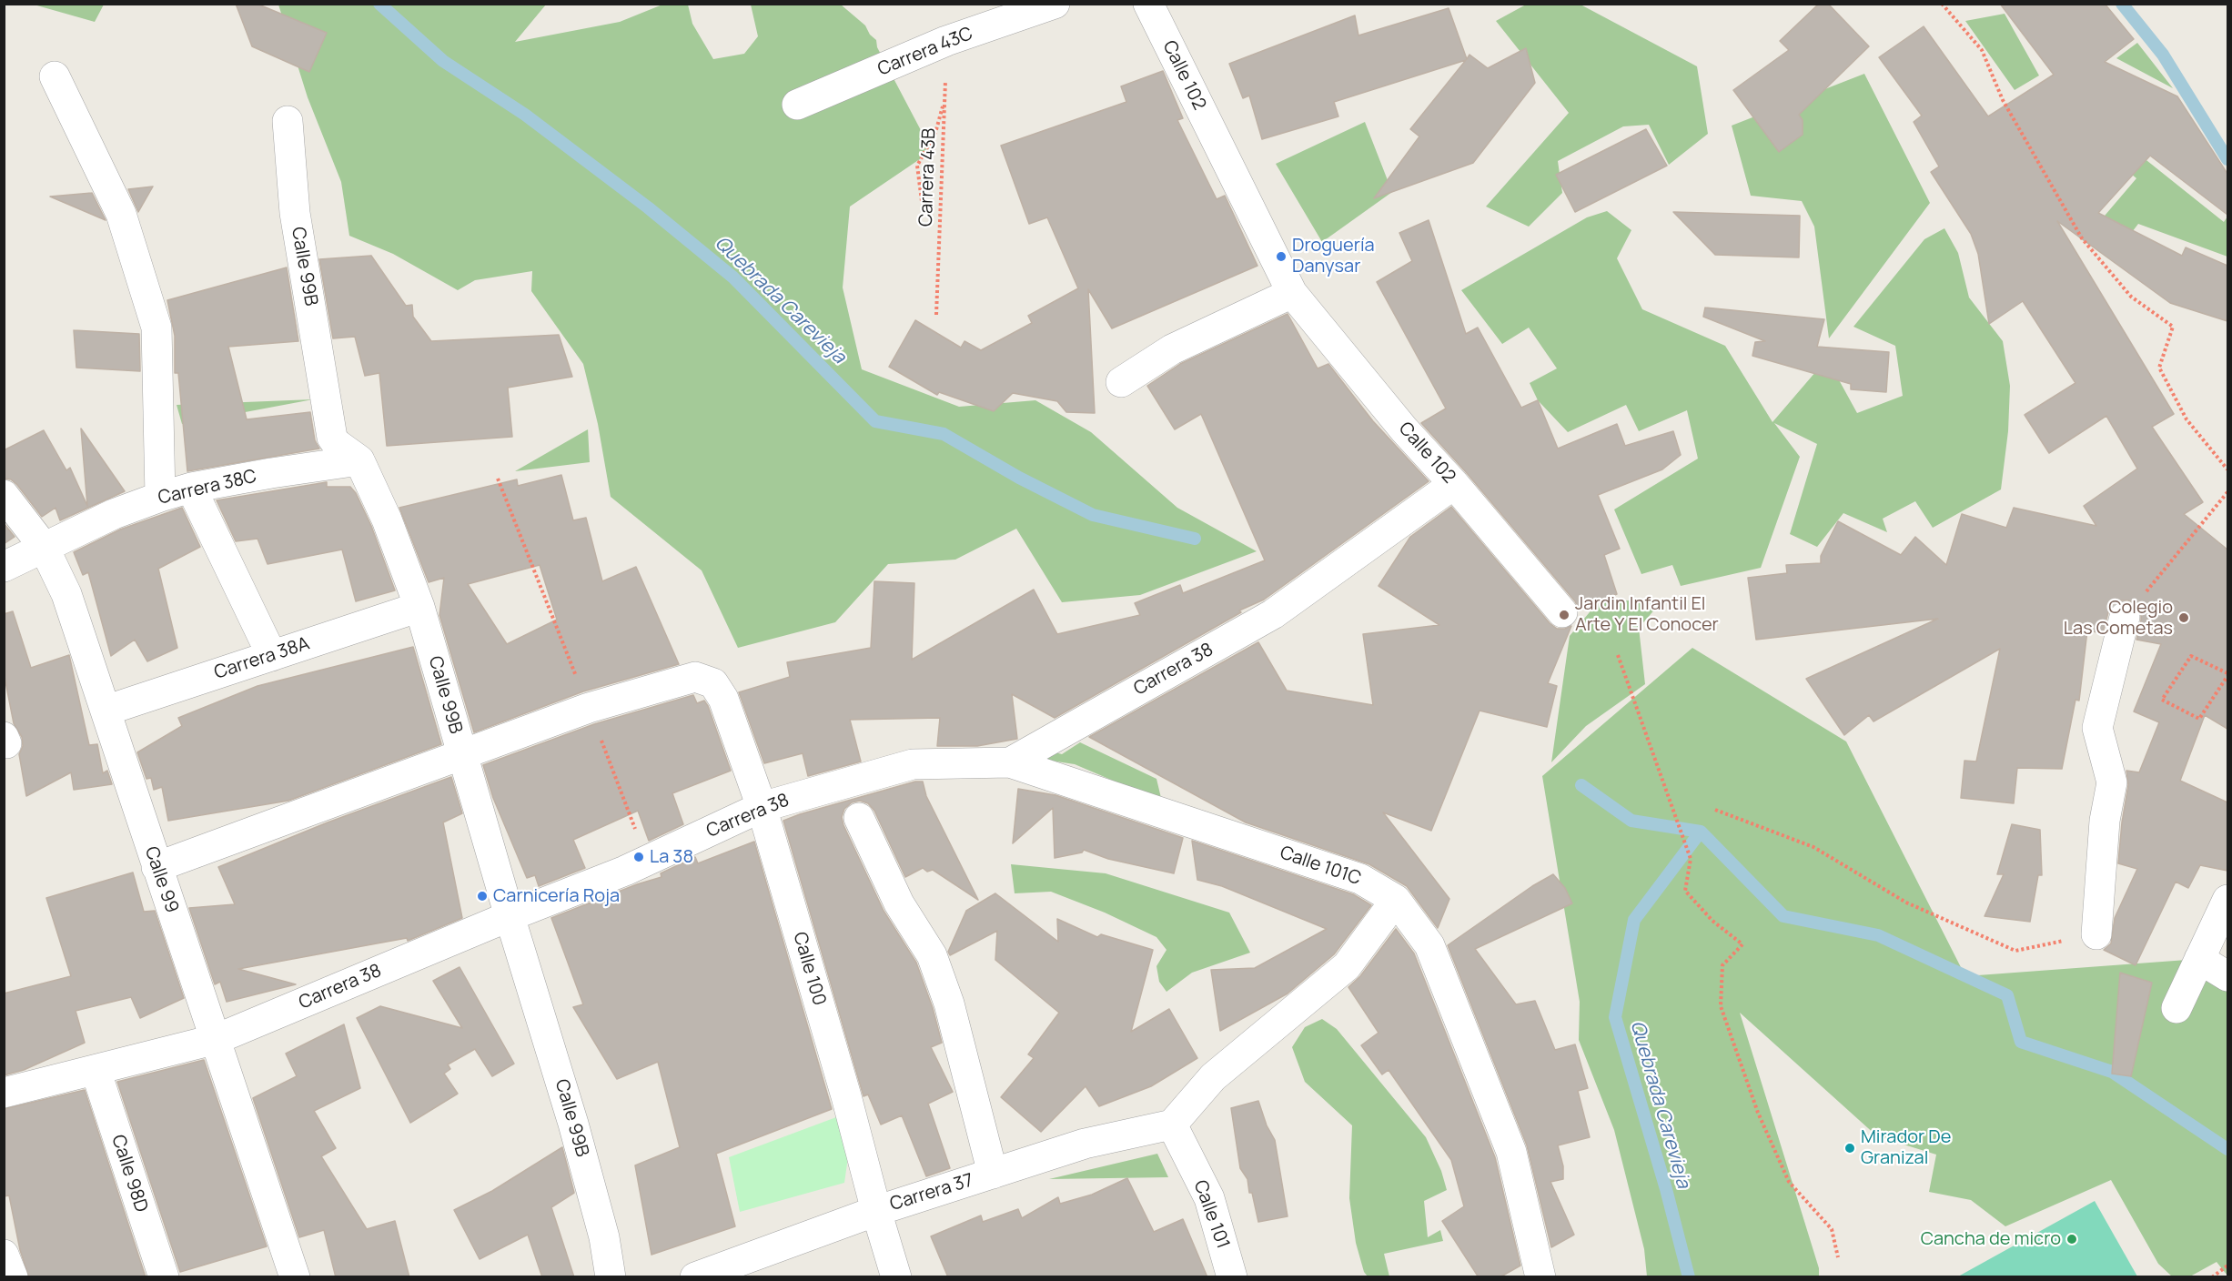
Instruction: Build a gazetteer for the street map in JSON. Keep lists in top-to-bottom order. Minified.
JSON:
{"streets":{"street":["Carrera 43C","Calle 102","Calle 99B","Carrera 38C","Carrera 38A","Carrera 38","Calle 101C","Calle 99","Calle 100","Calle 98D","Carrera 37","Calle 101"],"path":["Carrera 43B"]},"crossings":[["Carrera 43C","Carrera 43B"],["Calle 102","Carrera 38"],["Calle 99B","Carrera 38C"],["Calle 99B","Carrera 38A"],["Calle 99B","Carrera 38"],["Carrera 38C","Calle 99"],["Carrera 38A","Calle 99"],["Carrera 38","Calle 101C"],["Carrera 38","Calle 99"],["Carrera 38","Calle 100"],["Carrera 38","Calle 98D"],["Calle 100","Carrera 37"],["Carrera 37","Calle 101"]],"water":["Quebrada Carevieja"],"places":["Droguería Danysar","Jardin Infantil El Arte Y El Conocer","Colegio Las Cometas","La 38","Carnicería Roja","Mirador De Granizal","Cancha de micro"]}
